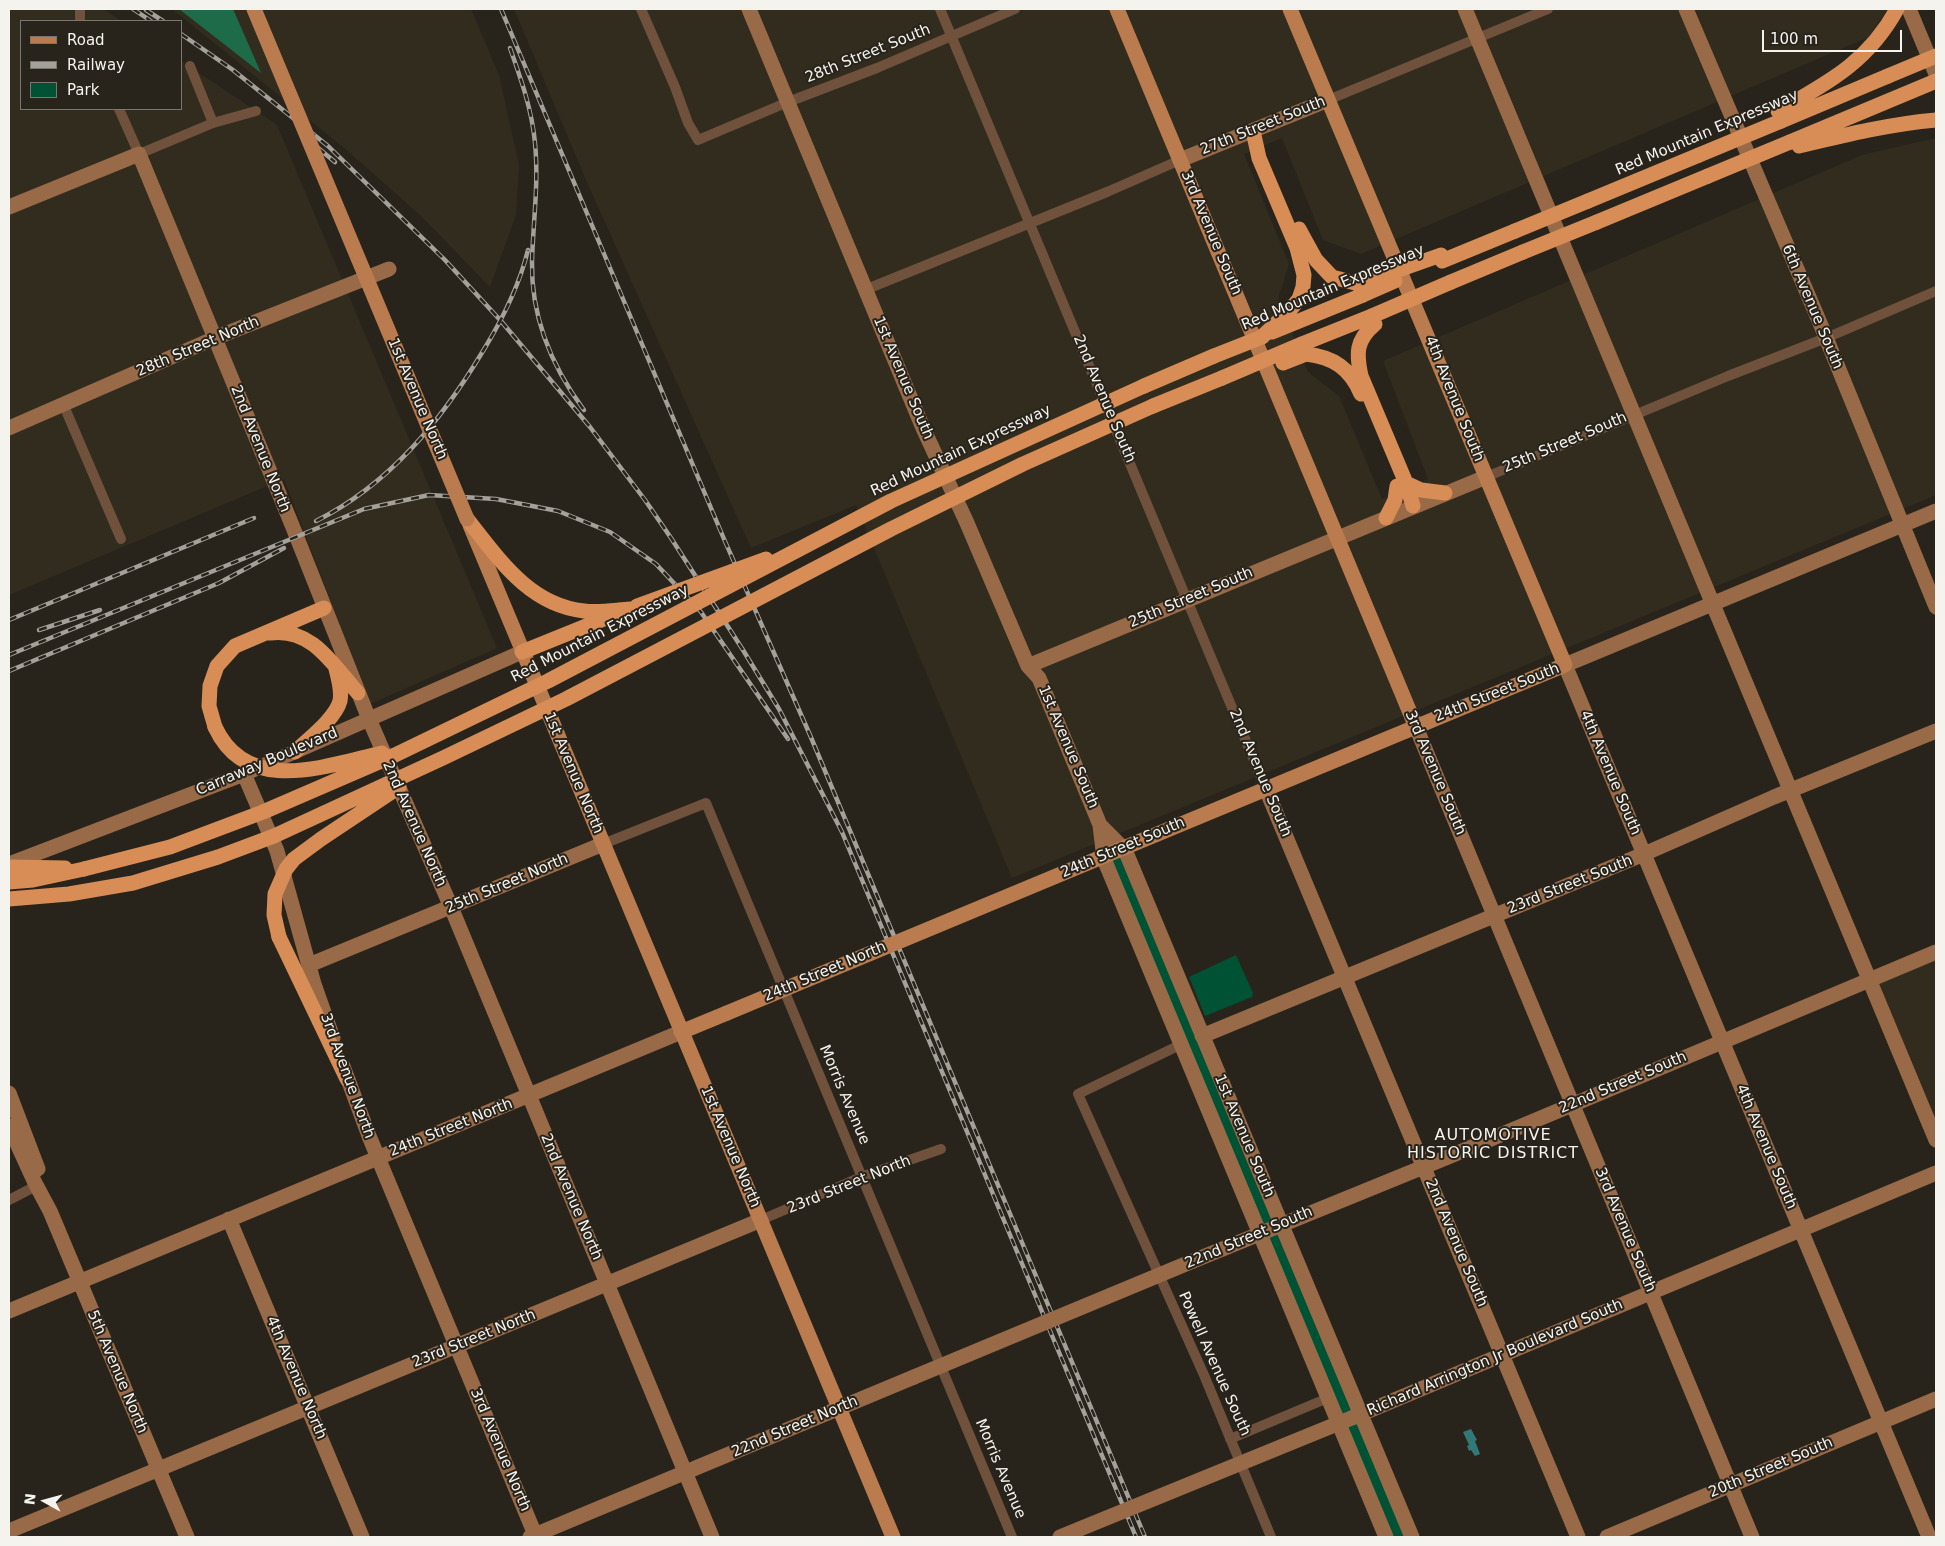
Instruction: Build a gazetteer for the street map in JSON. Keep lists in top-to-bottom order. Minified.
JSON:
{"streets":{"highway":["Red Mountain Expressway"],"main road":["3rd Avenue South","1st Avenue North","4th Avenue South","24th Street South","24th Street North"],"street":["28th Street South","27th Street South","6th Avenue South","28th Street North","1st Avenue South","2nd Avenue South","25th Street South","2nd Avenue North","Carraway Boulevard","25th Street North","23rd Street South","3rd Avenue North","22nd Street South","Morris Avenue","23rd Street North","Richard Arrington Jr Boulevard South","Powell Avenue South","5th Avenue North","4th Avenue North","22nd Street North","20th Street South"]},"crossings":[["28th Street South","1st Avenue South"],["28th Street South","2nd Avenue South"],["27th Street South","3rd Avenue South"],["27th Street South","1st Avenue South"],["27th Street South","2nd Avenue South"],["27th Street South","4th Avenue South"],["3rd Avenue South","25th Street South"],["3rd Avenue South","24th Street South"],["3rd Avenue South","23rd Street South"],["3rd Avenue South","22nd Street South"],["3rd Avenue South","Richard Arrington Jr Boulevard South"],["3rd Avenue South","20th Street South"],["6th Avenue South","25th Street South"],["6th Avenue South","24th Street South"],["28th Street North","2nd Avenue North"],["1st Avenue South","25th Street South"],["1st Avenue South","23rd Street South"],["1st Avenue South","22nd Street South"],["1st Avenue South","Richard Arrington Jr Boulevard South"],["1st Avenue South","Powell Avenue South"],["1st Avenue North","Carraway Boulevard"],["1st Avenue North","25th Street North"],["1st Avenue North","24th Street North"],["1st Avenue North","23rd Street North"],["1st Avenue North","22nd Street North"],["2nd Avenue South","25th Street South"],["2nd Avenue South","24th Street South"],["2nd Avenue South","23rd Street South"],["2nd Avenue South","22nd Street South"],["2nd Avenue South","Richard Arrington Jr Boulevard South"],["4th Avenue South","25th Street South"],["4th Avenue South","24th Street South"],["4th Avenue South","23rd Street South"],["4th Avenue South","22nd Street South"],["4th Avenue South","Richard Arrington Jr Boulevard South"],["4th Avenue South","20th Street South"],["2nd Avenue North","Carraway Boulevard"],["2nd Avenue North","25th Street North"],["2nd Avenue North","24th Street North"],["2nd Avenue North","23rd Street North"],["2nd Avenue North","22nd Street North"],["24th Street South","24th Street North"],["Carraway Boulevard","3rd Avenue North"],["25th Street North","3rd Avenue North"],["25th Street North","Morris Avenue"],["24th Street North","3rd Avenue North"],["24th Street North","5th Avenue North"],["24th Street North","4th Avenue North"],["3rd Avenue North","23rd Street North"],["3rd Avenue North","22nd Street North"],["22nd Street South","22nd Street North"],["Morris Avenue","23rd Street North"],["23rd Street North","5th Avenue North"],["23rd Street North","4th Avenue North"]],"districts":["AUTOMOTIVE HISTORIC DISTRICT"],"legend":["Road","Railway","Park"],"scale_bar":"100 m","north":"left"}
